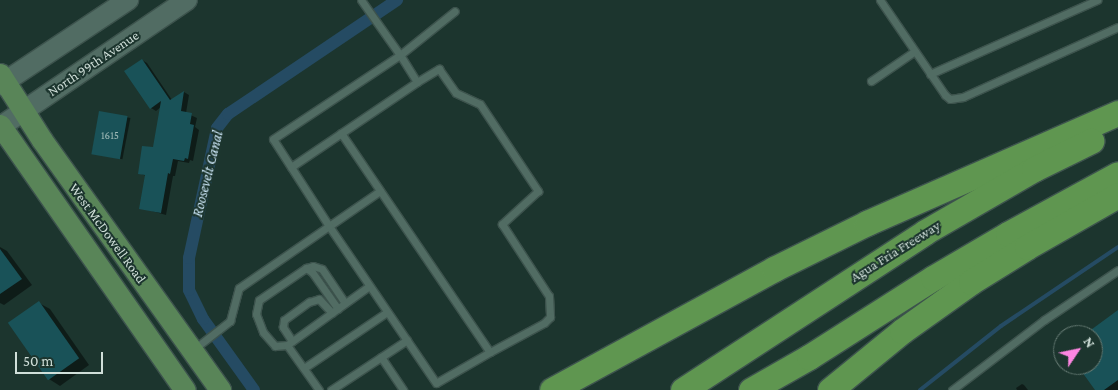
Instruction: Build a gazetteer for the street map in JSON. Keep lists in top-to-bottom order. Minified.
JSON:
{"streets":{"highway":["Agua Fria Freeway"],"main road":["North 99th Avenue","West McDowell Road"]},"crossings":[["North 99th Avenue","West McDowell Road"]],"water":["Roosevelt Canal"],"house_numbers":["1615"],"scale_bar":"50 m","north":"top right"}
